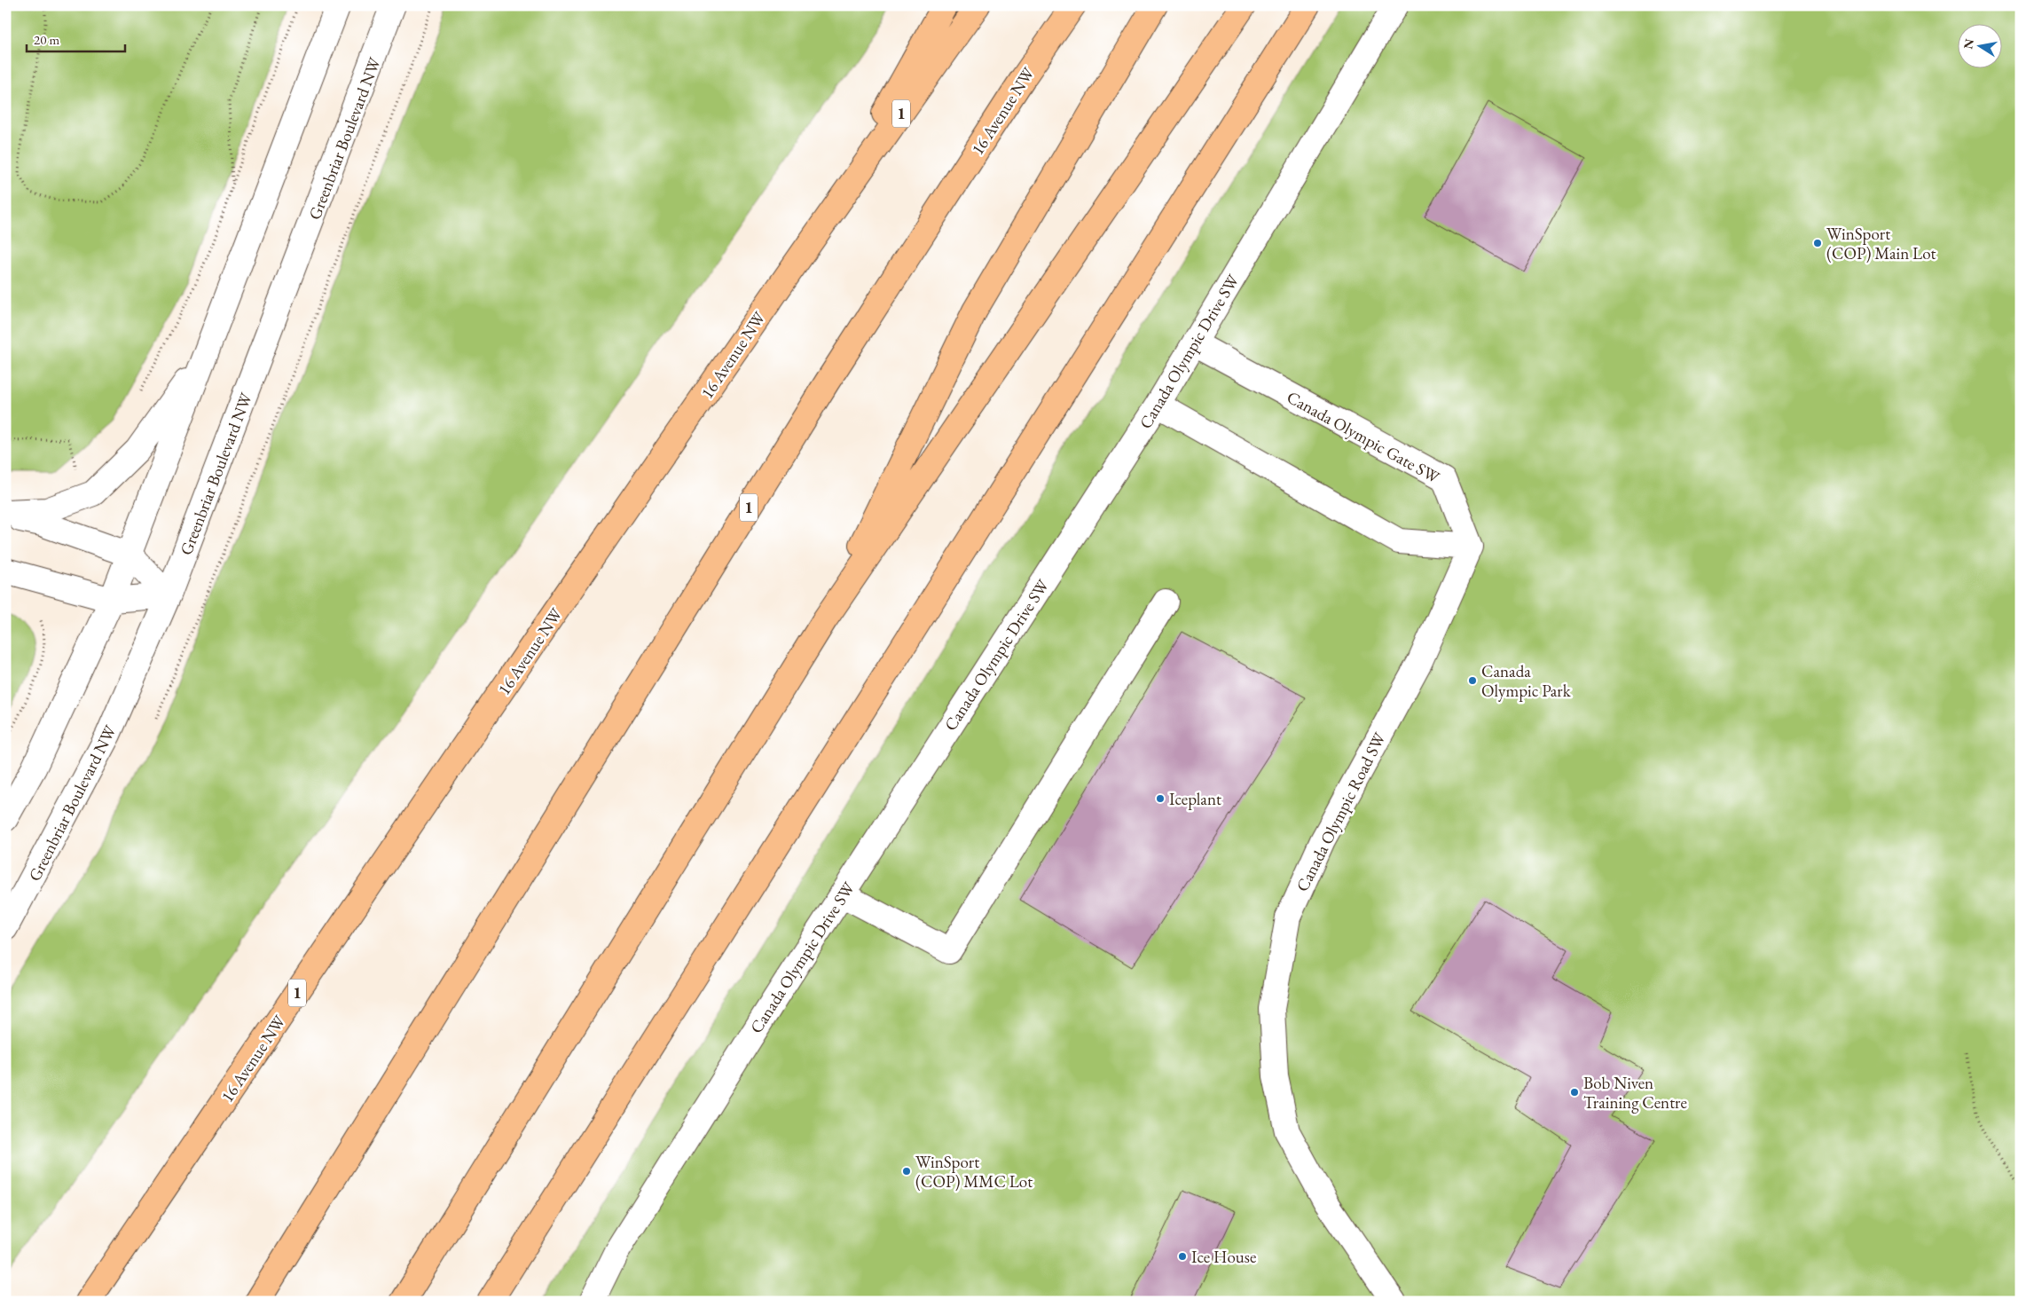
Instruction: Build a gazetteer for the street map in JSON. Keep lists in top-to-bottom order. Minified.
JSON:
{"streets":{"highway":["16 Avenue NW","1"],"street":["Greenbriar Boulevard NW","Canada Olympic Drive SW","Canada Olympic Gate SW","Canada Olympic Road SW"]},"crossings":[["Canada Olympic Drive SW","Canada Olympic Gate SW"],["Canada Olympic Gate SW","Canada Olympic Road SW"]],"places":["WinSport (COP) Main Lot","Canada Olympic Park","Iceplant","Bob Niven Training Centre","WinSport (COP) MMC Lot","Ice House"],"scale_bar":"20 m","north":"left"}
